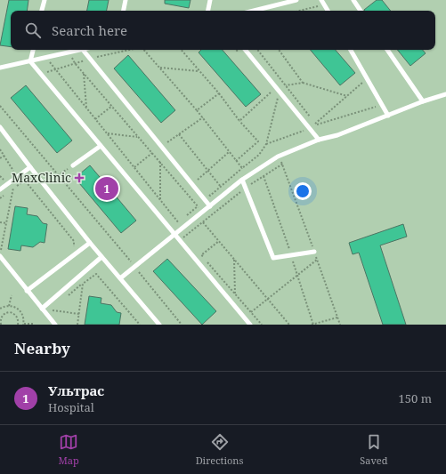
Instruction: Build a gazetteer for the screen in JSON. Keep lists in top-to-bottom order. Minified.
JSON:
{"places":{"health":["MaxClinic"]},"page":{"search":"Search here","pins":"1","heading":"Nearby","list":[{"mark":"1","name":"Ультрас","note":"Hospital","value":"150 m"}],"nav":["Map","Directions","Saved"]}}
